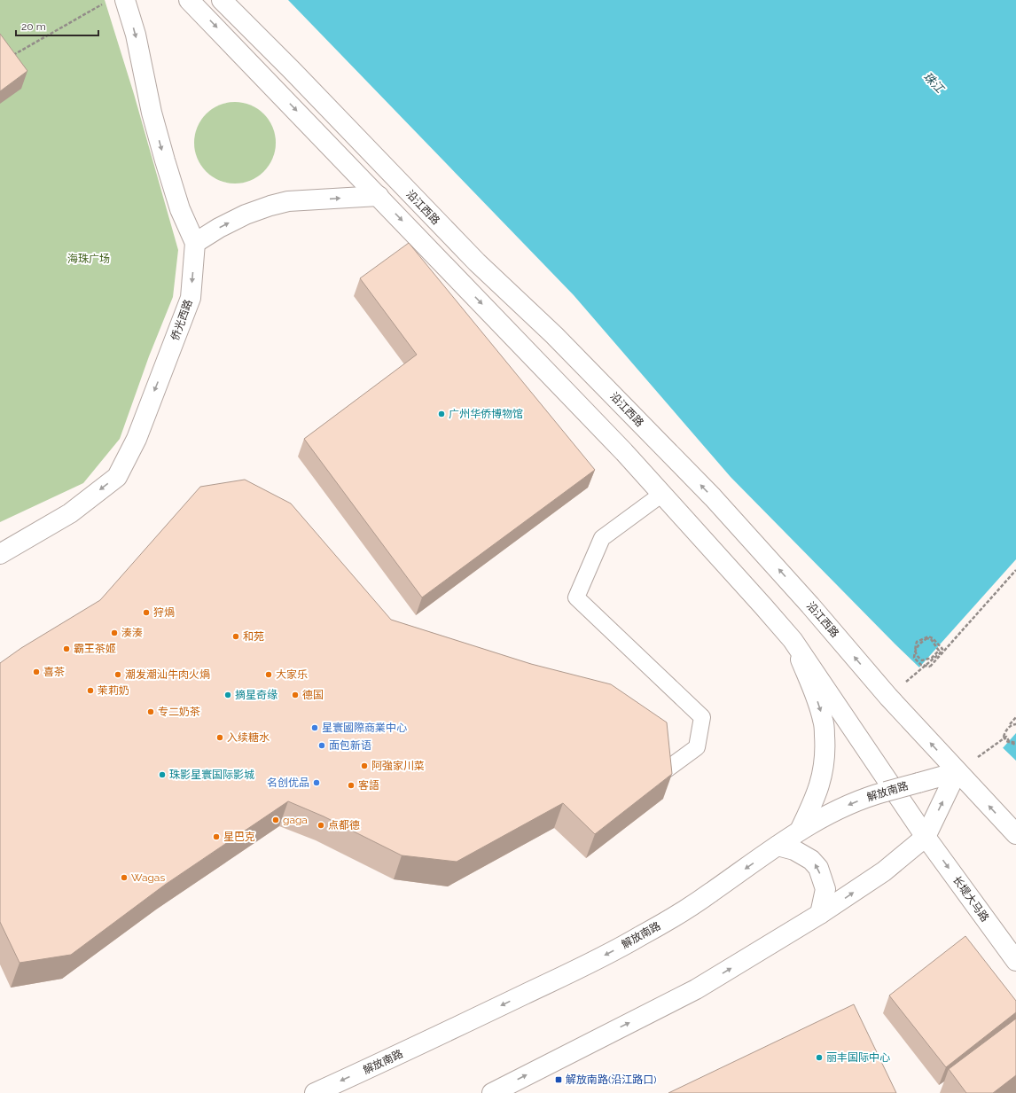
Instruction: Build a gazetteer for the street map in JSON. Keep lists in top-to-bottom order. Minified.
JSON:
{"streets":{"main road":["沿江西路","侨光西路","解放南路","长堤大马路"]},"crossings":[["沿江西路","解放南路"]],"one_way":["侨光西路","长堤大马路"],"water":["珠江"],"parks":["海珠广场"],"places":{"other":["广州华侨博物馆","狩煱","湊湊","和苑","霸王茶姬","喜茶","潮发潮汕牛肉火煱","大家乐","茉莉奶","摘星奇缘","德国","专二奶茶","星寰國際商業中心","入续糖水","面包新语","阿強家川菜","珠影星寰国际影城","名创优品","客語","gaga","点都德","星巴克","Wagas","丽丰国际中心"],"transit":["解放南路(沿江路口)"]},"scale_bar":"20 m"}
